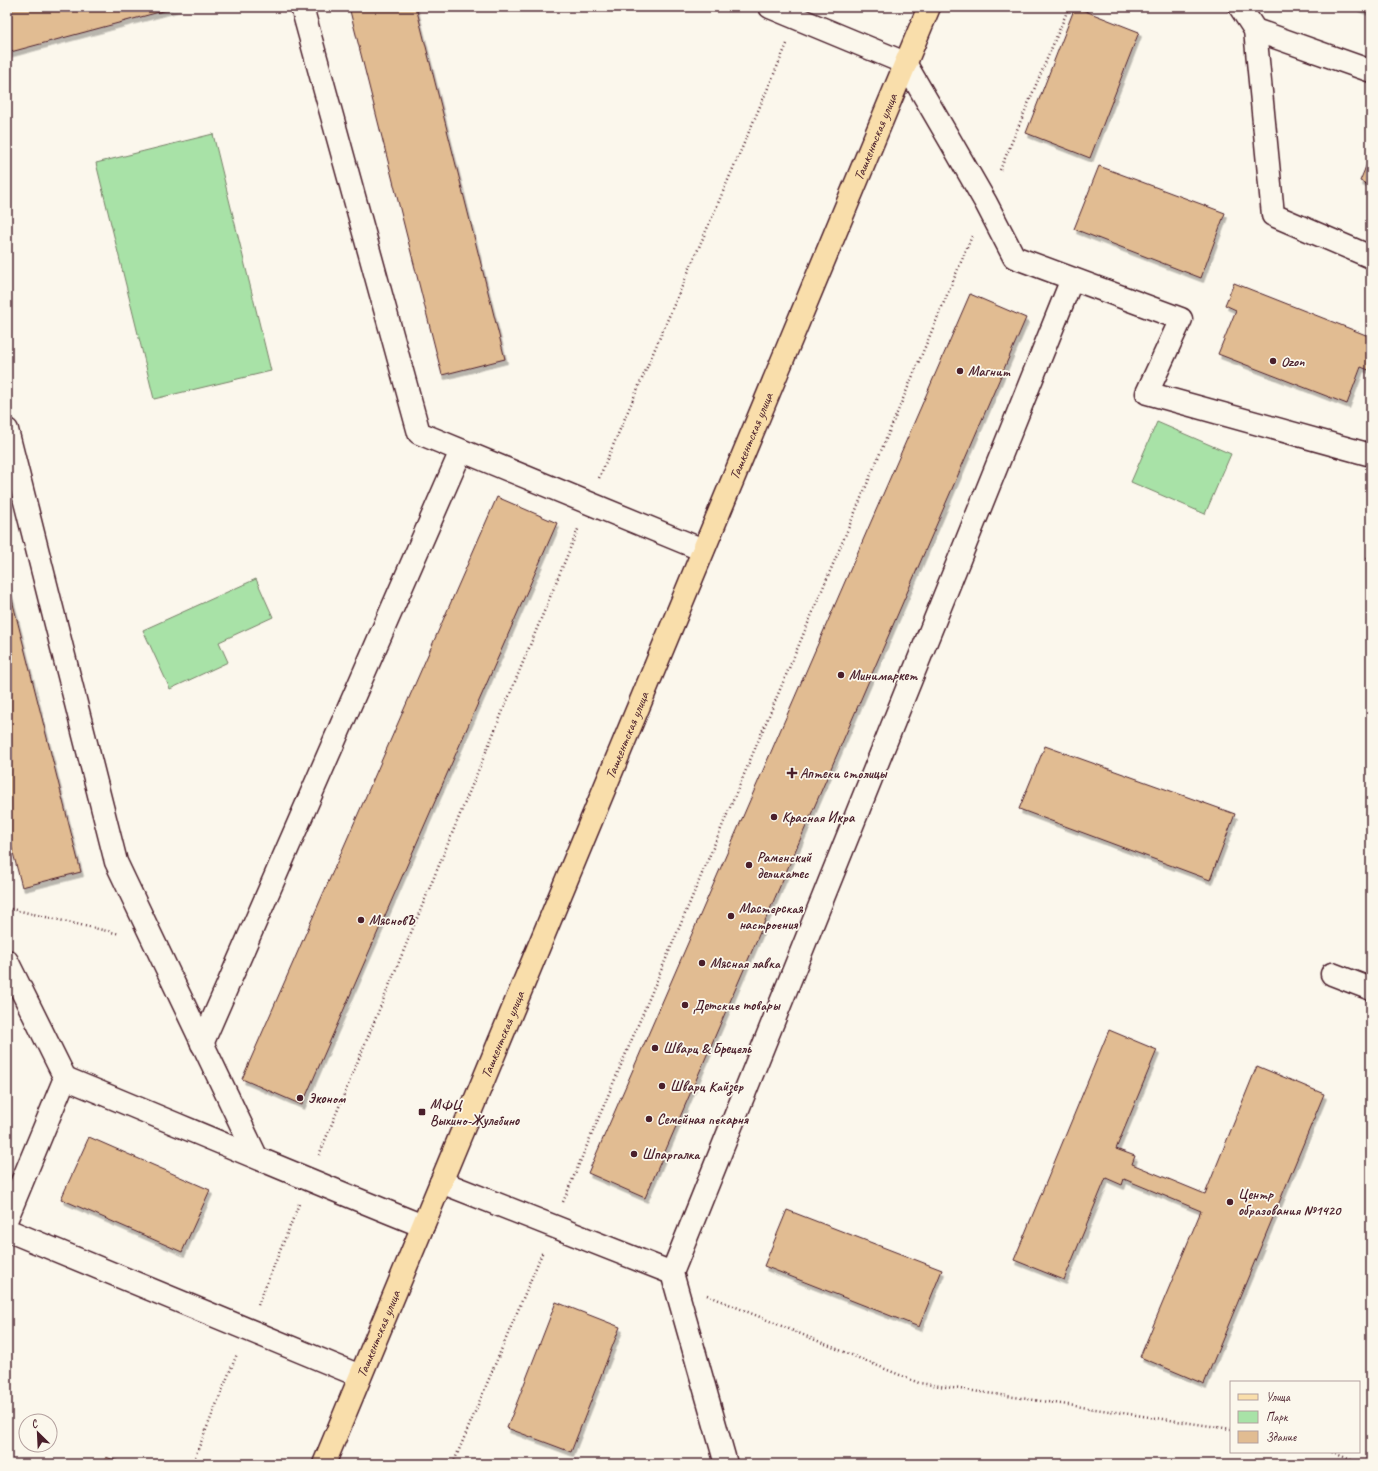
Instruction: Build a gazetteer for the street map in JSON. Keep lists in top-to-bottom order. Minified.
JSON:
{"streets":{"main road":["Ташкентская улица"]},"places":{"other":["Ozon","Магнит","Минимаркет","Красная Икра","Раменский деликатес","Мастерская настроения","МясновЪ","Мясная лавка","Детские товары","Шварц & Брецель","Шварц Кайзер","Эконом","Семейная пекарня","Шпаргалка","Центр образования №1420"],"health":["Аптеки столицы"],"transit":["МФЦ Выхино-Жулебино"]},"legend":["Улица","Парк","Здание"],"north":"top left"}
